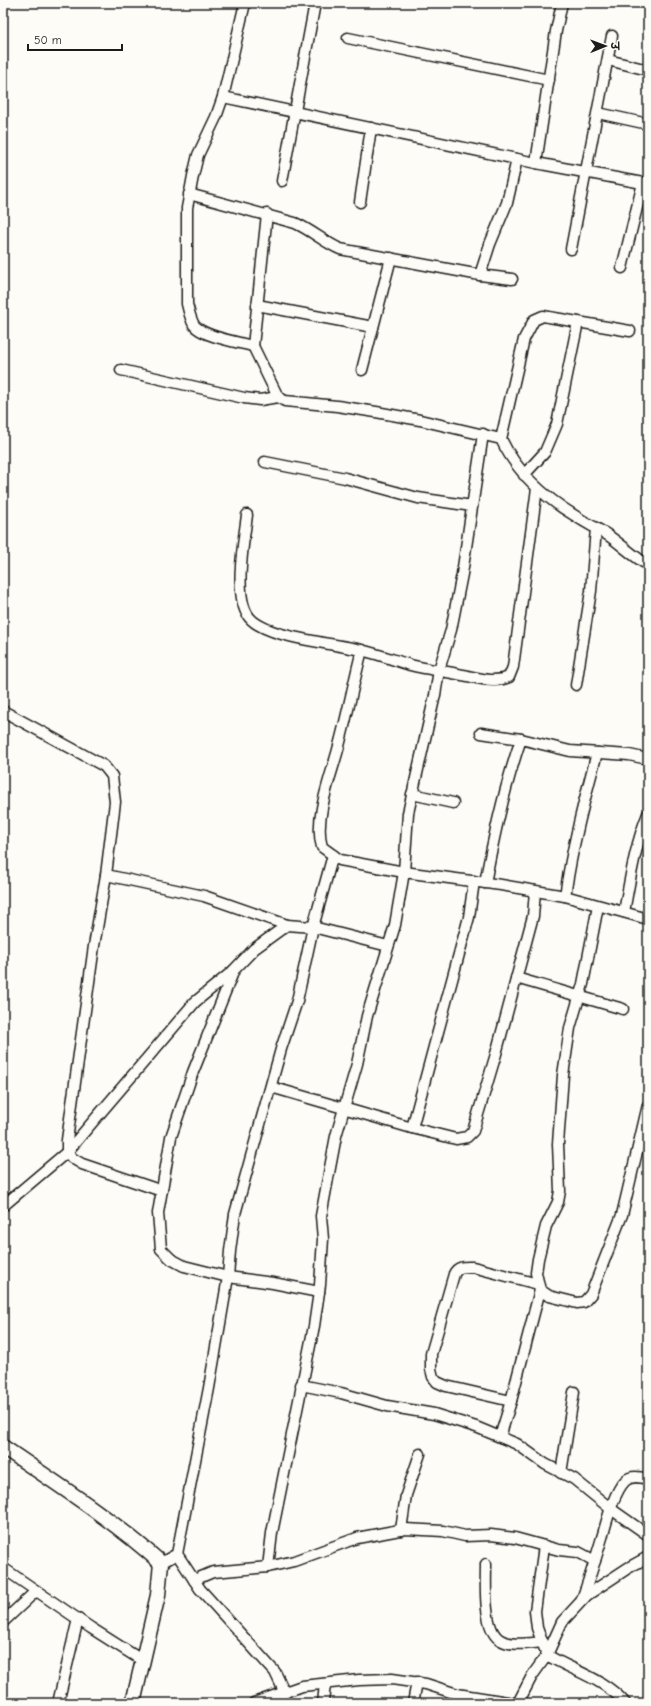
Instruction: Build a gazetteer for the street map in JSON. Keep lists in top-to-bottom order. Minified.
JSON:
{"scale_bar":"50 m","north":"right"}
